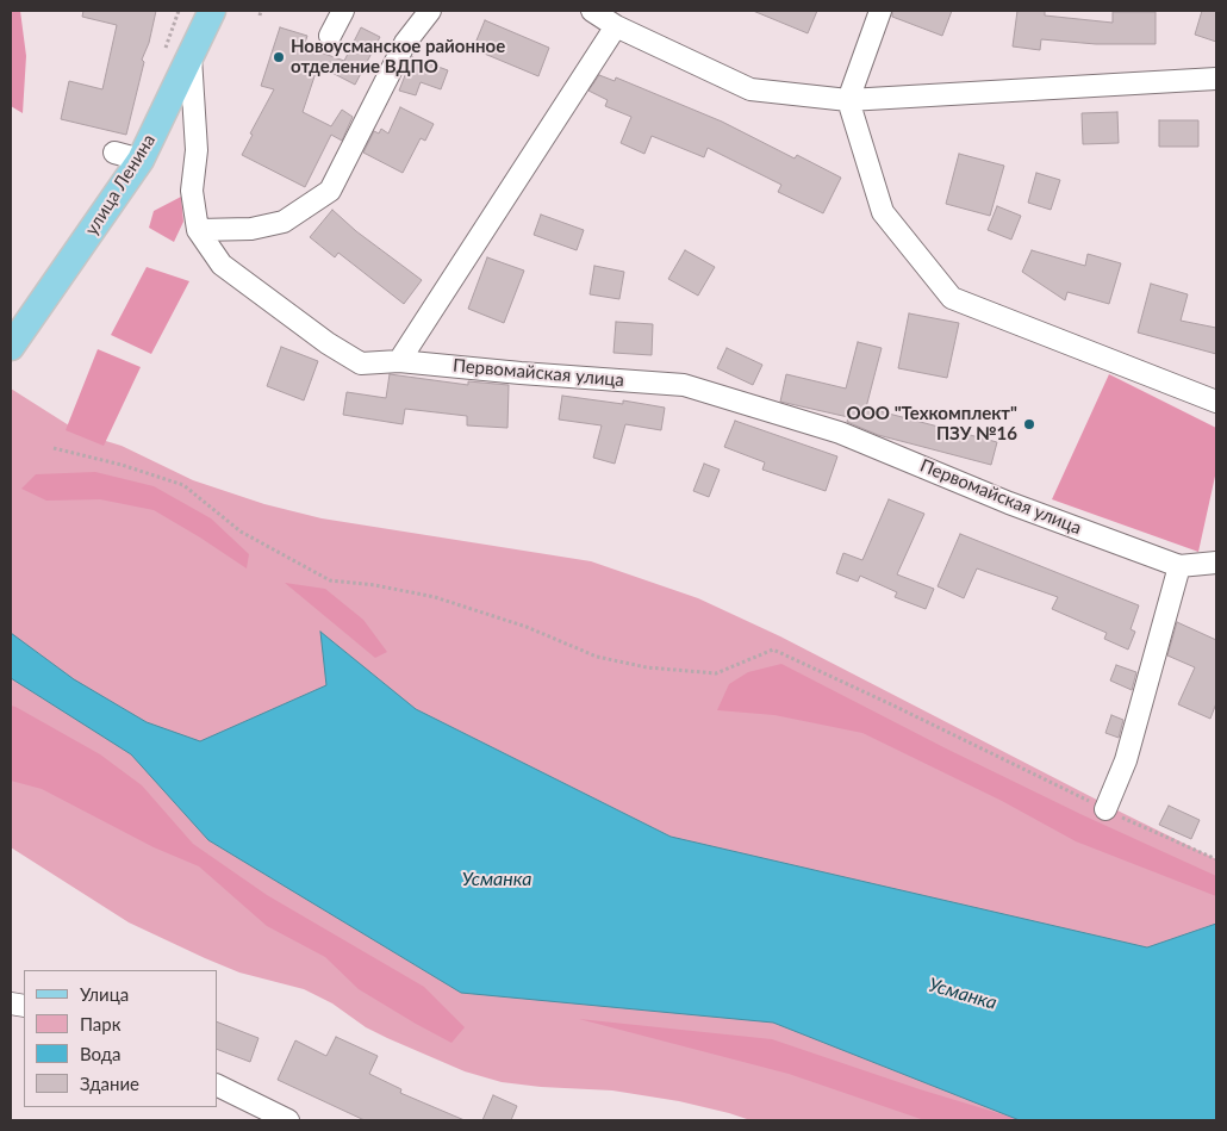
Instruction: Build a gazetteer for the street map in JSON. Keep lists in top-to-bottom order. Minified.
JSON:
{"streets":{"main road":["улица Ленина"],"street":["Первомайская улица"]},"water":["Усманка"],"places":["Новоусманское районное отделение ВДПО","ООО \"Техкомплект\" ПЗУ №16"],"legend":["Улица","Парк","Вода","Здание"]}
